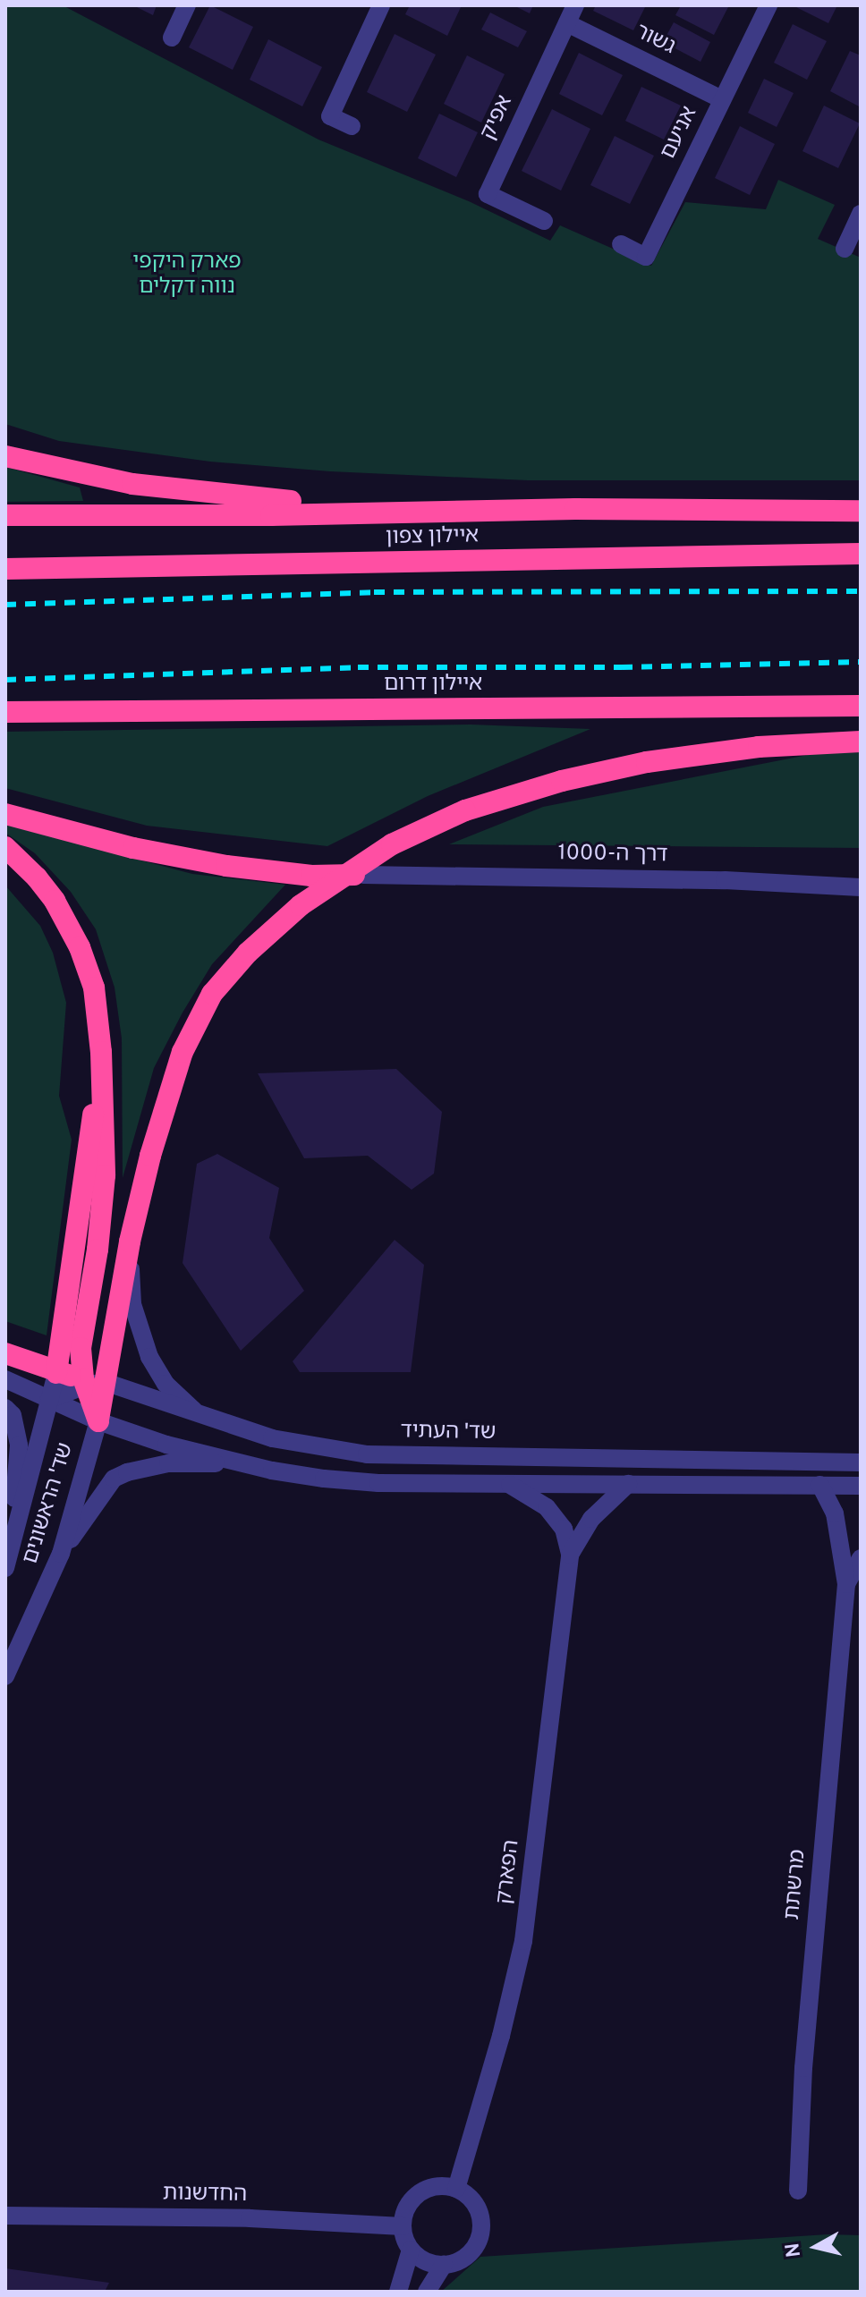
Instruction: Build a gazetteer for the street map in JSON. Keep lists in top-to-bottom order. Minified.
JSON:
{"streets":{"highway":["איילון צפון","איילון דרום"],"street":["גשור","אפיק","אניעם","דרך ה-1000","שד' העתיד","שד' הראשונים","הפארק","מרשתת","החדשנות"]},"crossings":[["גשור","אפיק"],["גשור","אניעם"],["הפארק","החדשנות"]],"parks":["פארק היקפי נווה דקלים"],"north":"left"}
